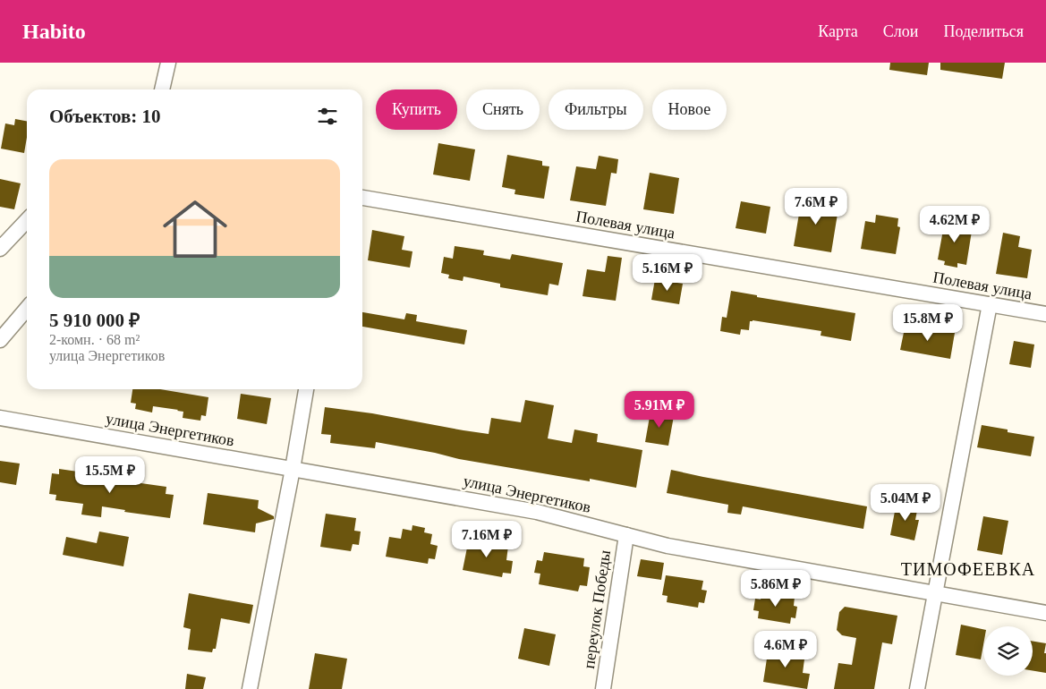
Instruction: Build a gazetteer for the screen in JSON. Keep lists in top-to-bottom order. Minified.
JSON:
{"streets":{"street":["Полевая улица","улица Энергетиков","переулок Победы"]},"crossings":[["улица Энергетиков","переулок Победы"]],"districts":["ТИМОФЕЕВКА"],"page":{"header":"Habito","nav":["Карта","Слои","Поделиться"],"chip":["Купить","Снять","Фильтры","Новое"],"heading":"Объектов: 10","list":[{"name":"5 910 000 ₽","note":"2-комн. · 68 m² · улица Энергетиков"}],"price":["7.6M ₽","4.62M ₽","5.16M ₽","15.8M ₽","5.91M ₽","15.5M ₽","5.04M ₽","7.16M ₽","5.86M ₽","4.6M ₽"]}}
